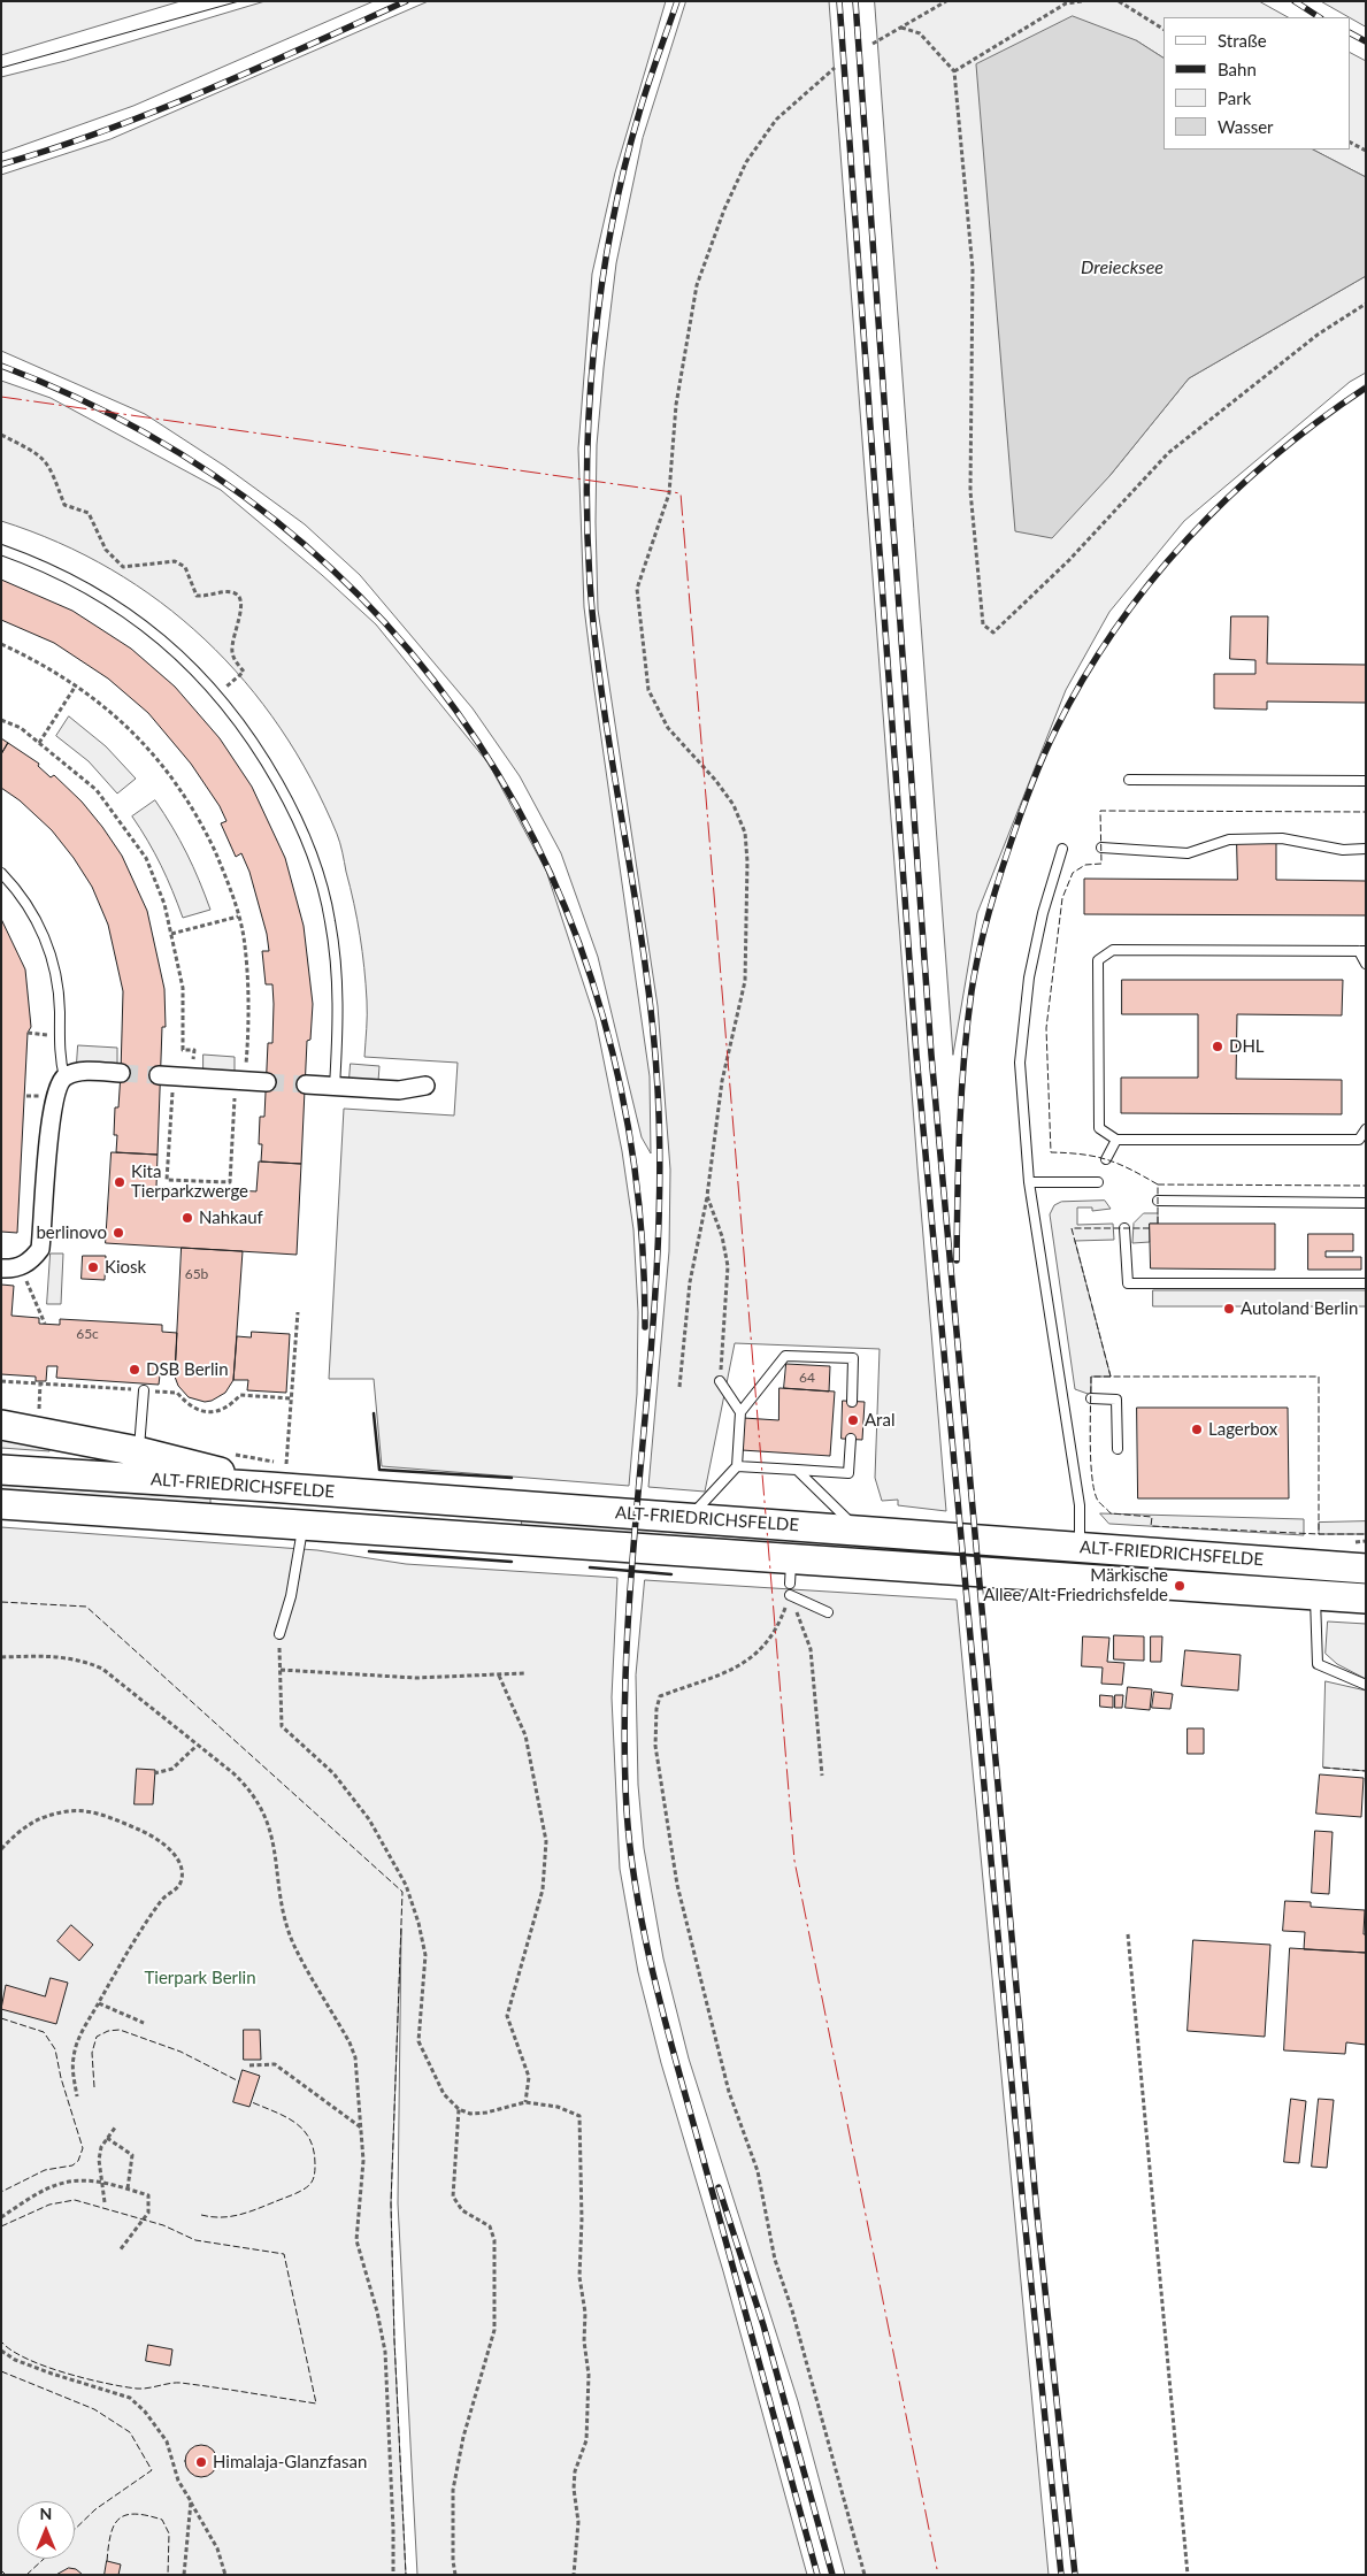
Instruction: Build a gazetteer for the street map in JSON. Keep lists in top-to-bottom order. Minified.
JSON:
{"streets":{"main road":["ALT-FRIEDRICHSFELDE"]},"water":["Dreiecksee"],"parks":["Tierpark Berlin"],"places":["DHL","Kita Tierparkzwerge","Nahkauf","berlinovo","Kiosk","Autoland Berlin","DSB Berlin","Aral","Lagerbox","Märkische Allee/Alt-Friedrichsfelde","Himalaja-Glanzfasan"],"house_numbers":["65b","65c","64"],"legend":["Straße","Bahn","Park","Wasser"],"north":"top"}
